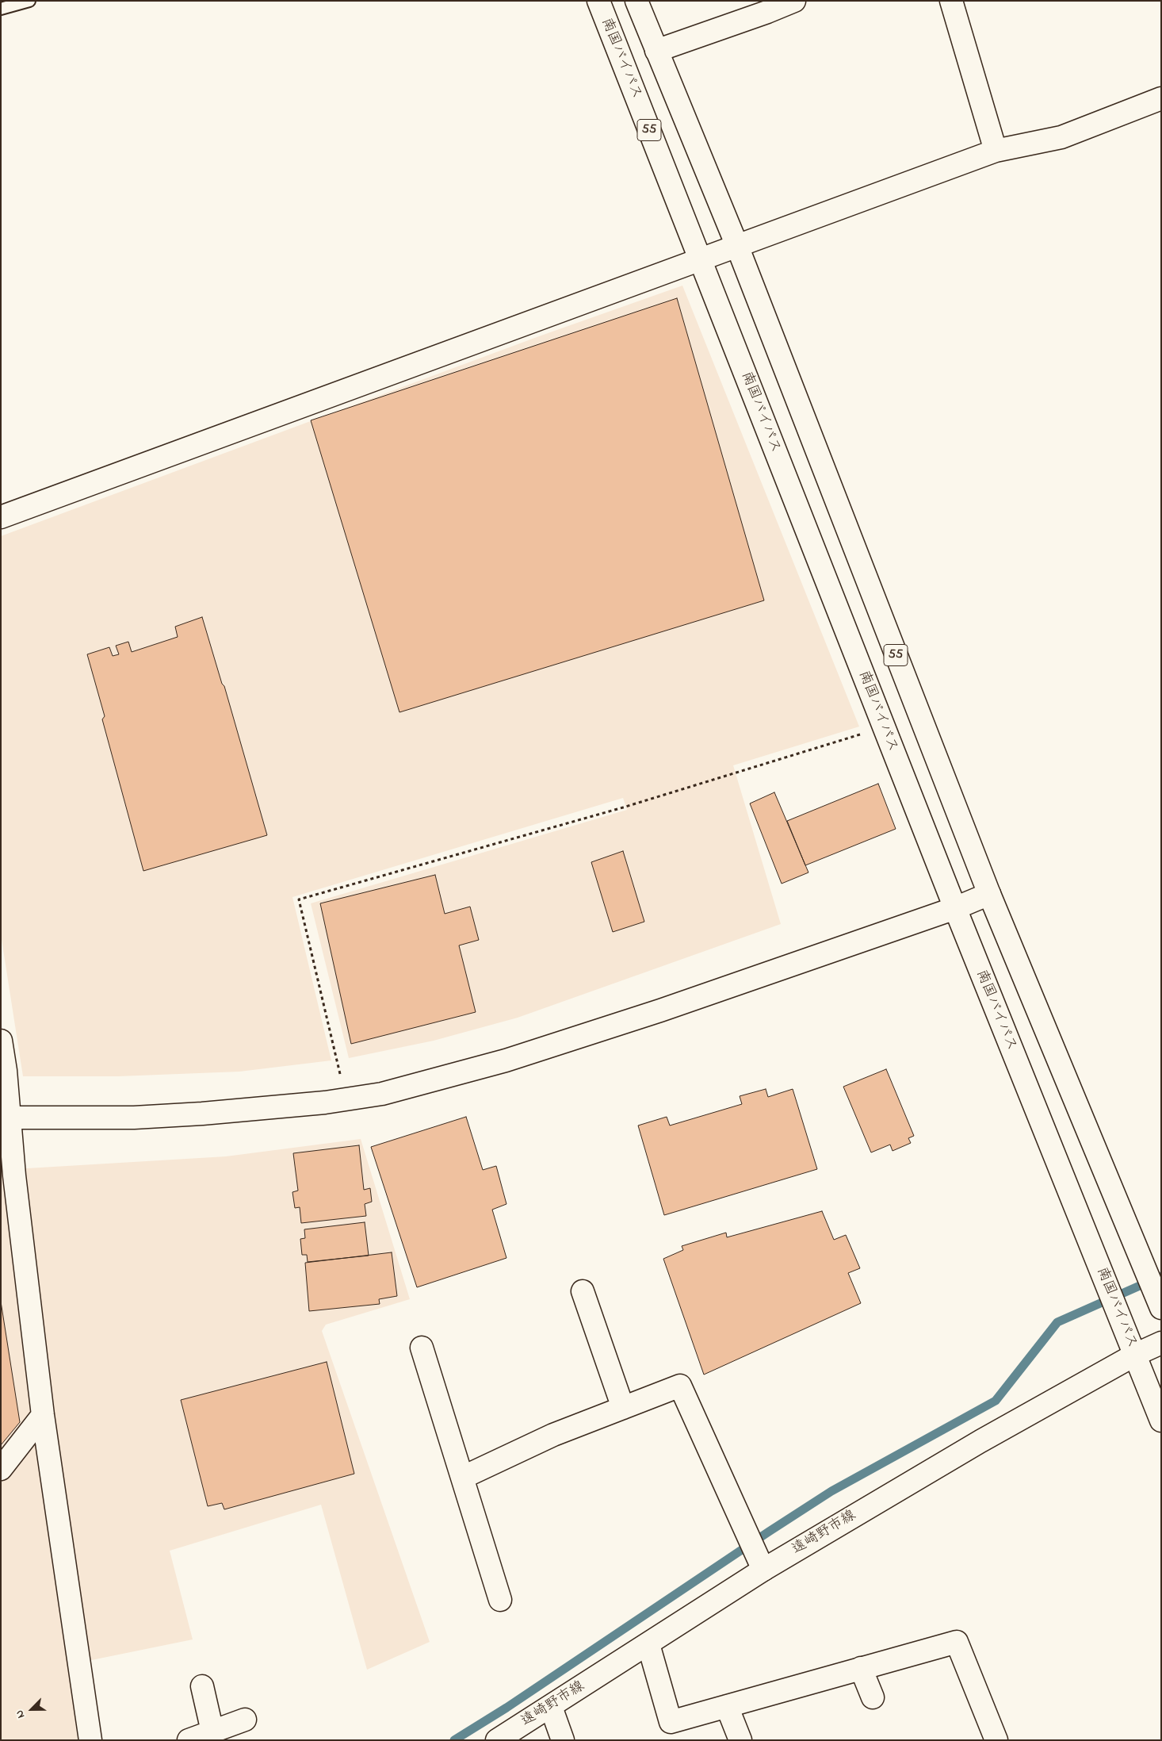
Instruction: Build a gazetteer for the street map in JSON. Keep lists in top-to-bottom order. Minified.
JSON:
{"streets":{"main road":["南国バイパス","55","遠崎野市線"]},"crossings":[["南国バイパス","遠崎野市線"]],"north":"bottom left"}
